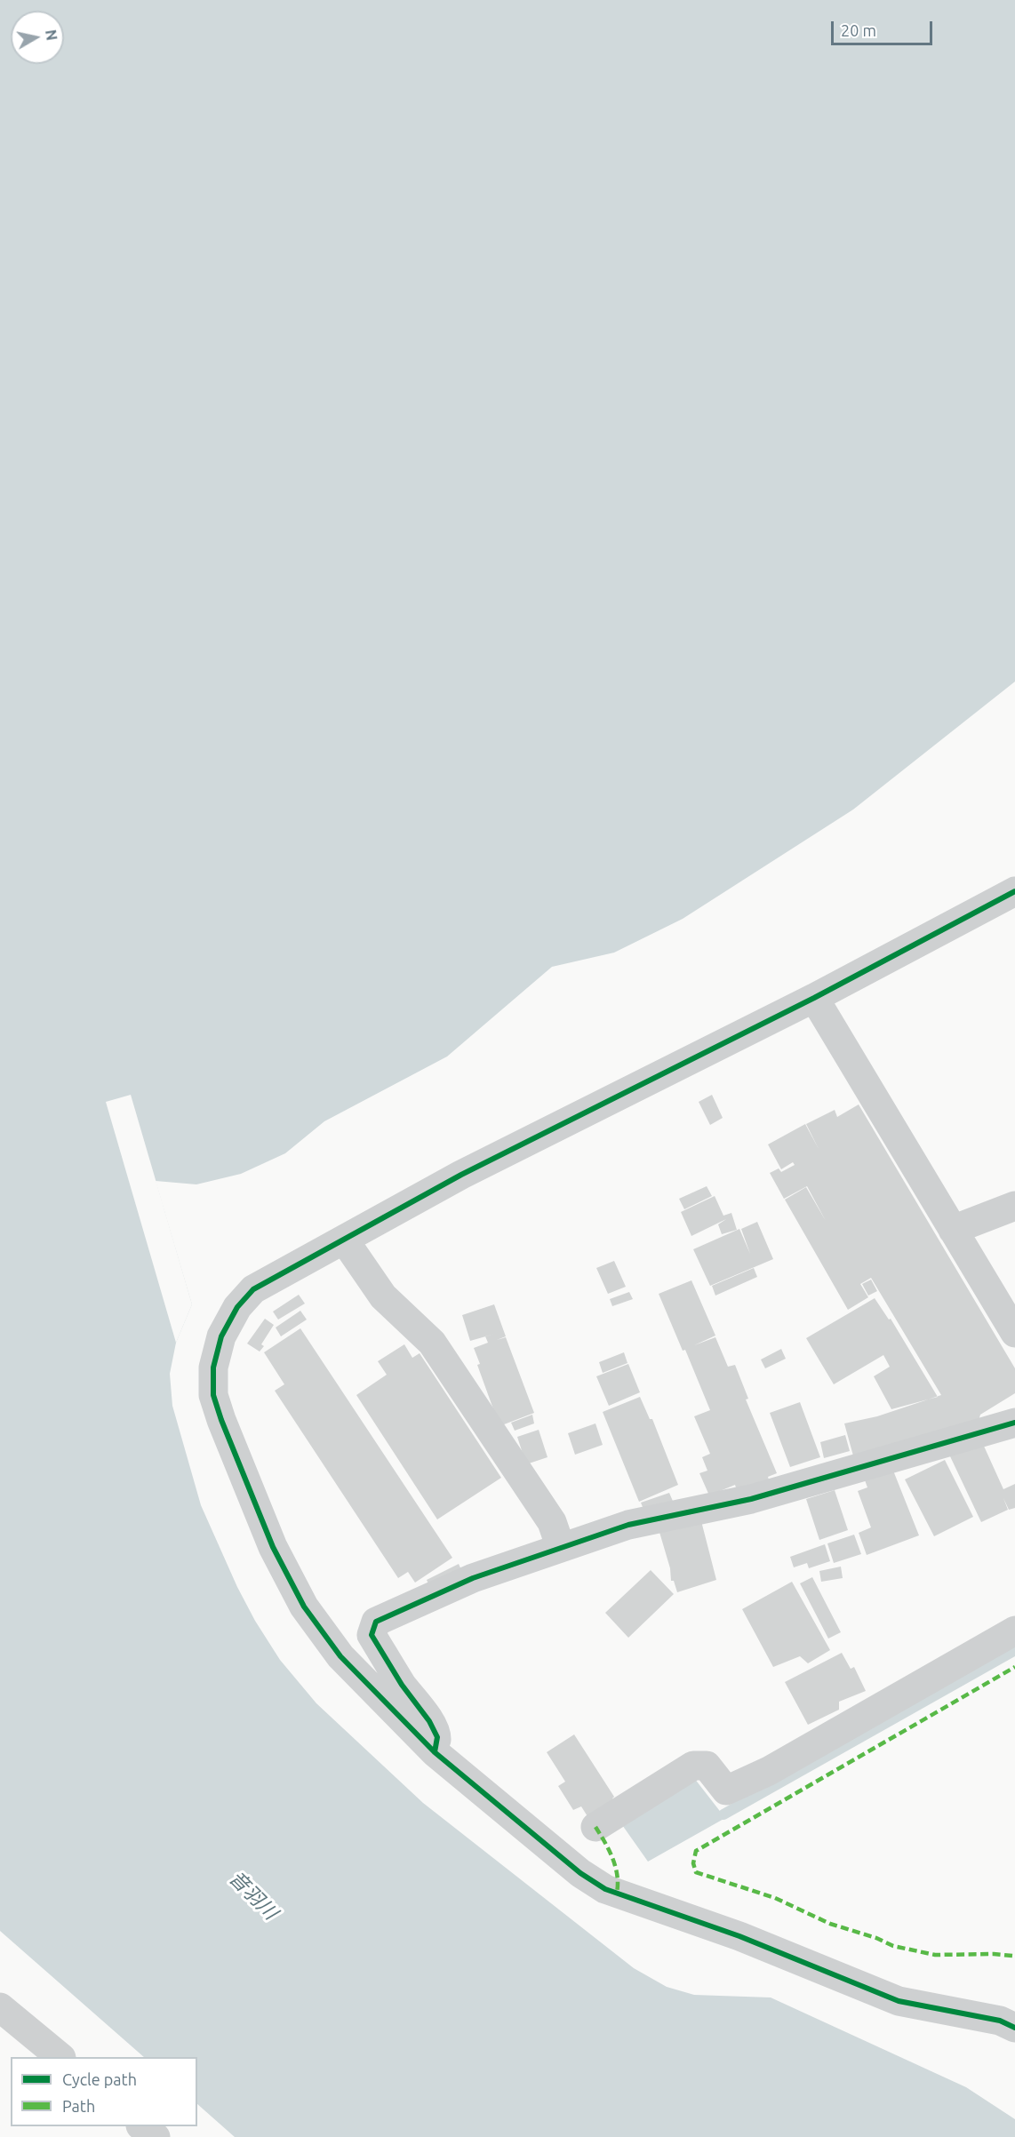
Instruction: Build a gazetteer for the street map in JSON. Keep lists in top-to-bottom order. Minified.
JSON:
{"water":["音羽川"],"legend":["Cycle path","Path"],"scale_bar":"20 m","north":"right"}
